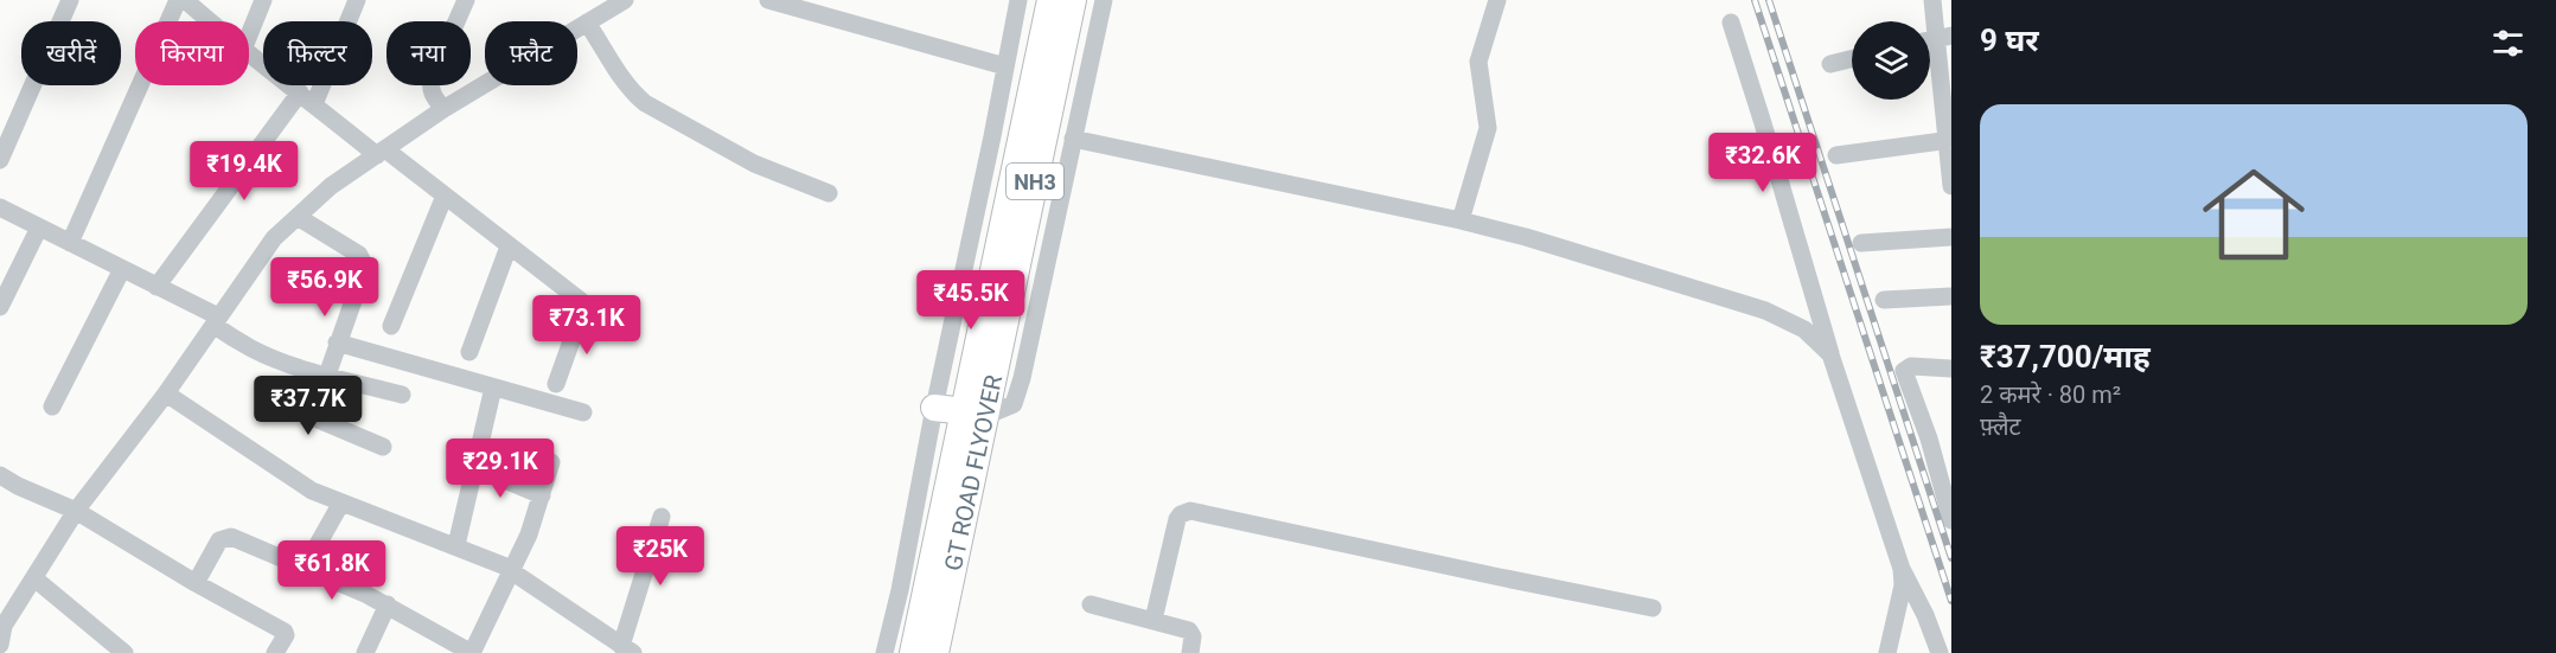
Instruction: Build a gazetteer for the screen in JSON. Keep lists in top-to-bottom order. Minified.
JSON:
{"streets":{"highway":["NH3","GT ROAD FLYOVER"]},"page":{"heading":"9 घर","chip":["खरीदें","किराया","फ़िल्टर","नया","फ़्लैट"],"list":[{"name":"₹37,700/माह","note":"2 कमरे · 80 m² · फ़्लैट"}],"price":["₹32.6K","₹19.4K","₹56.9K","₹45.5K","₹73.1K","₹37.7K","₹29.1K","₹25K","₹61.8K"]}}
